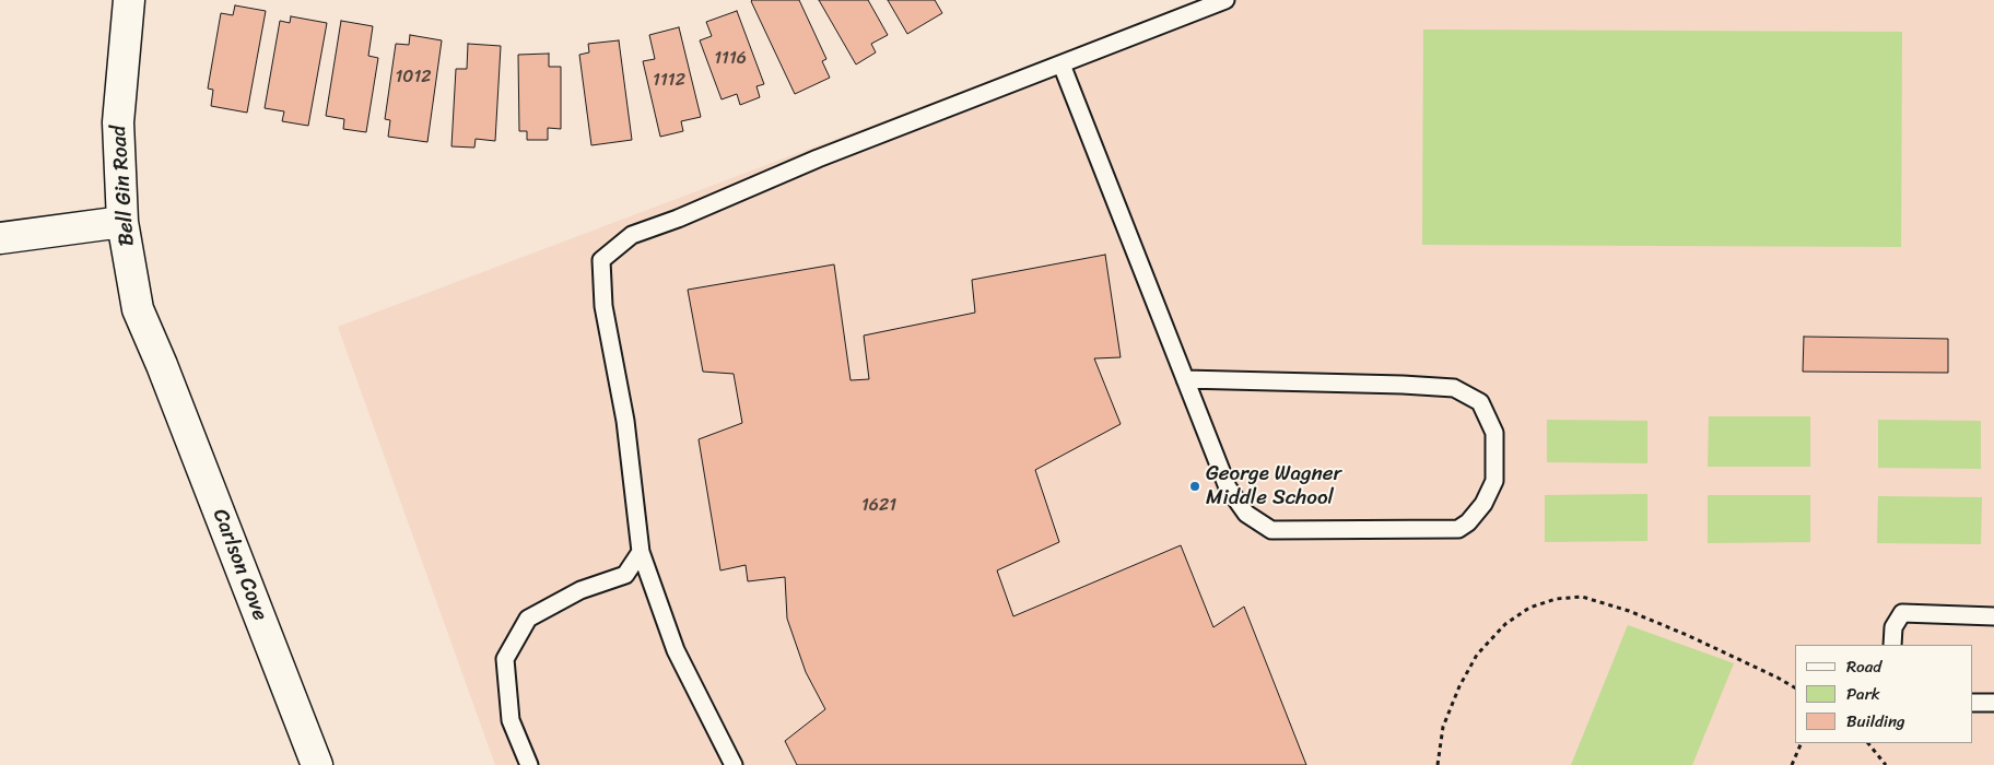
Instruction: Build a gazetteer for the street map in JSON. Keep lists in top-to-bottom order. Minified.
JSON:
{"streets":{"street":["Bell Gin Road","Carlson Cove"]},"crossings":[["Bell Gin Road","Carlson Cove"]],"places":["George Wagner Middle School"],"house_numbers":["1116","1012","1112","1621"],"legend":["Road","Park","Building"]}
